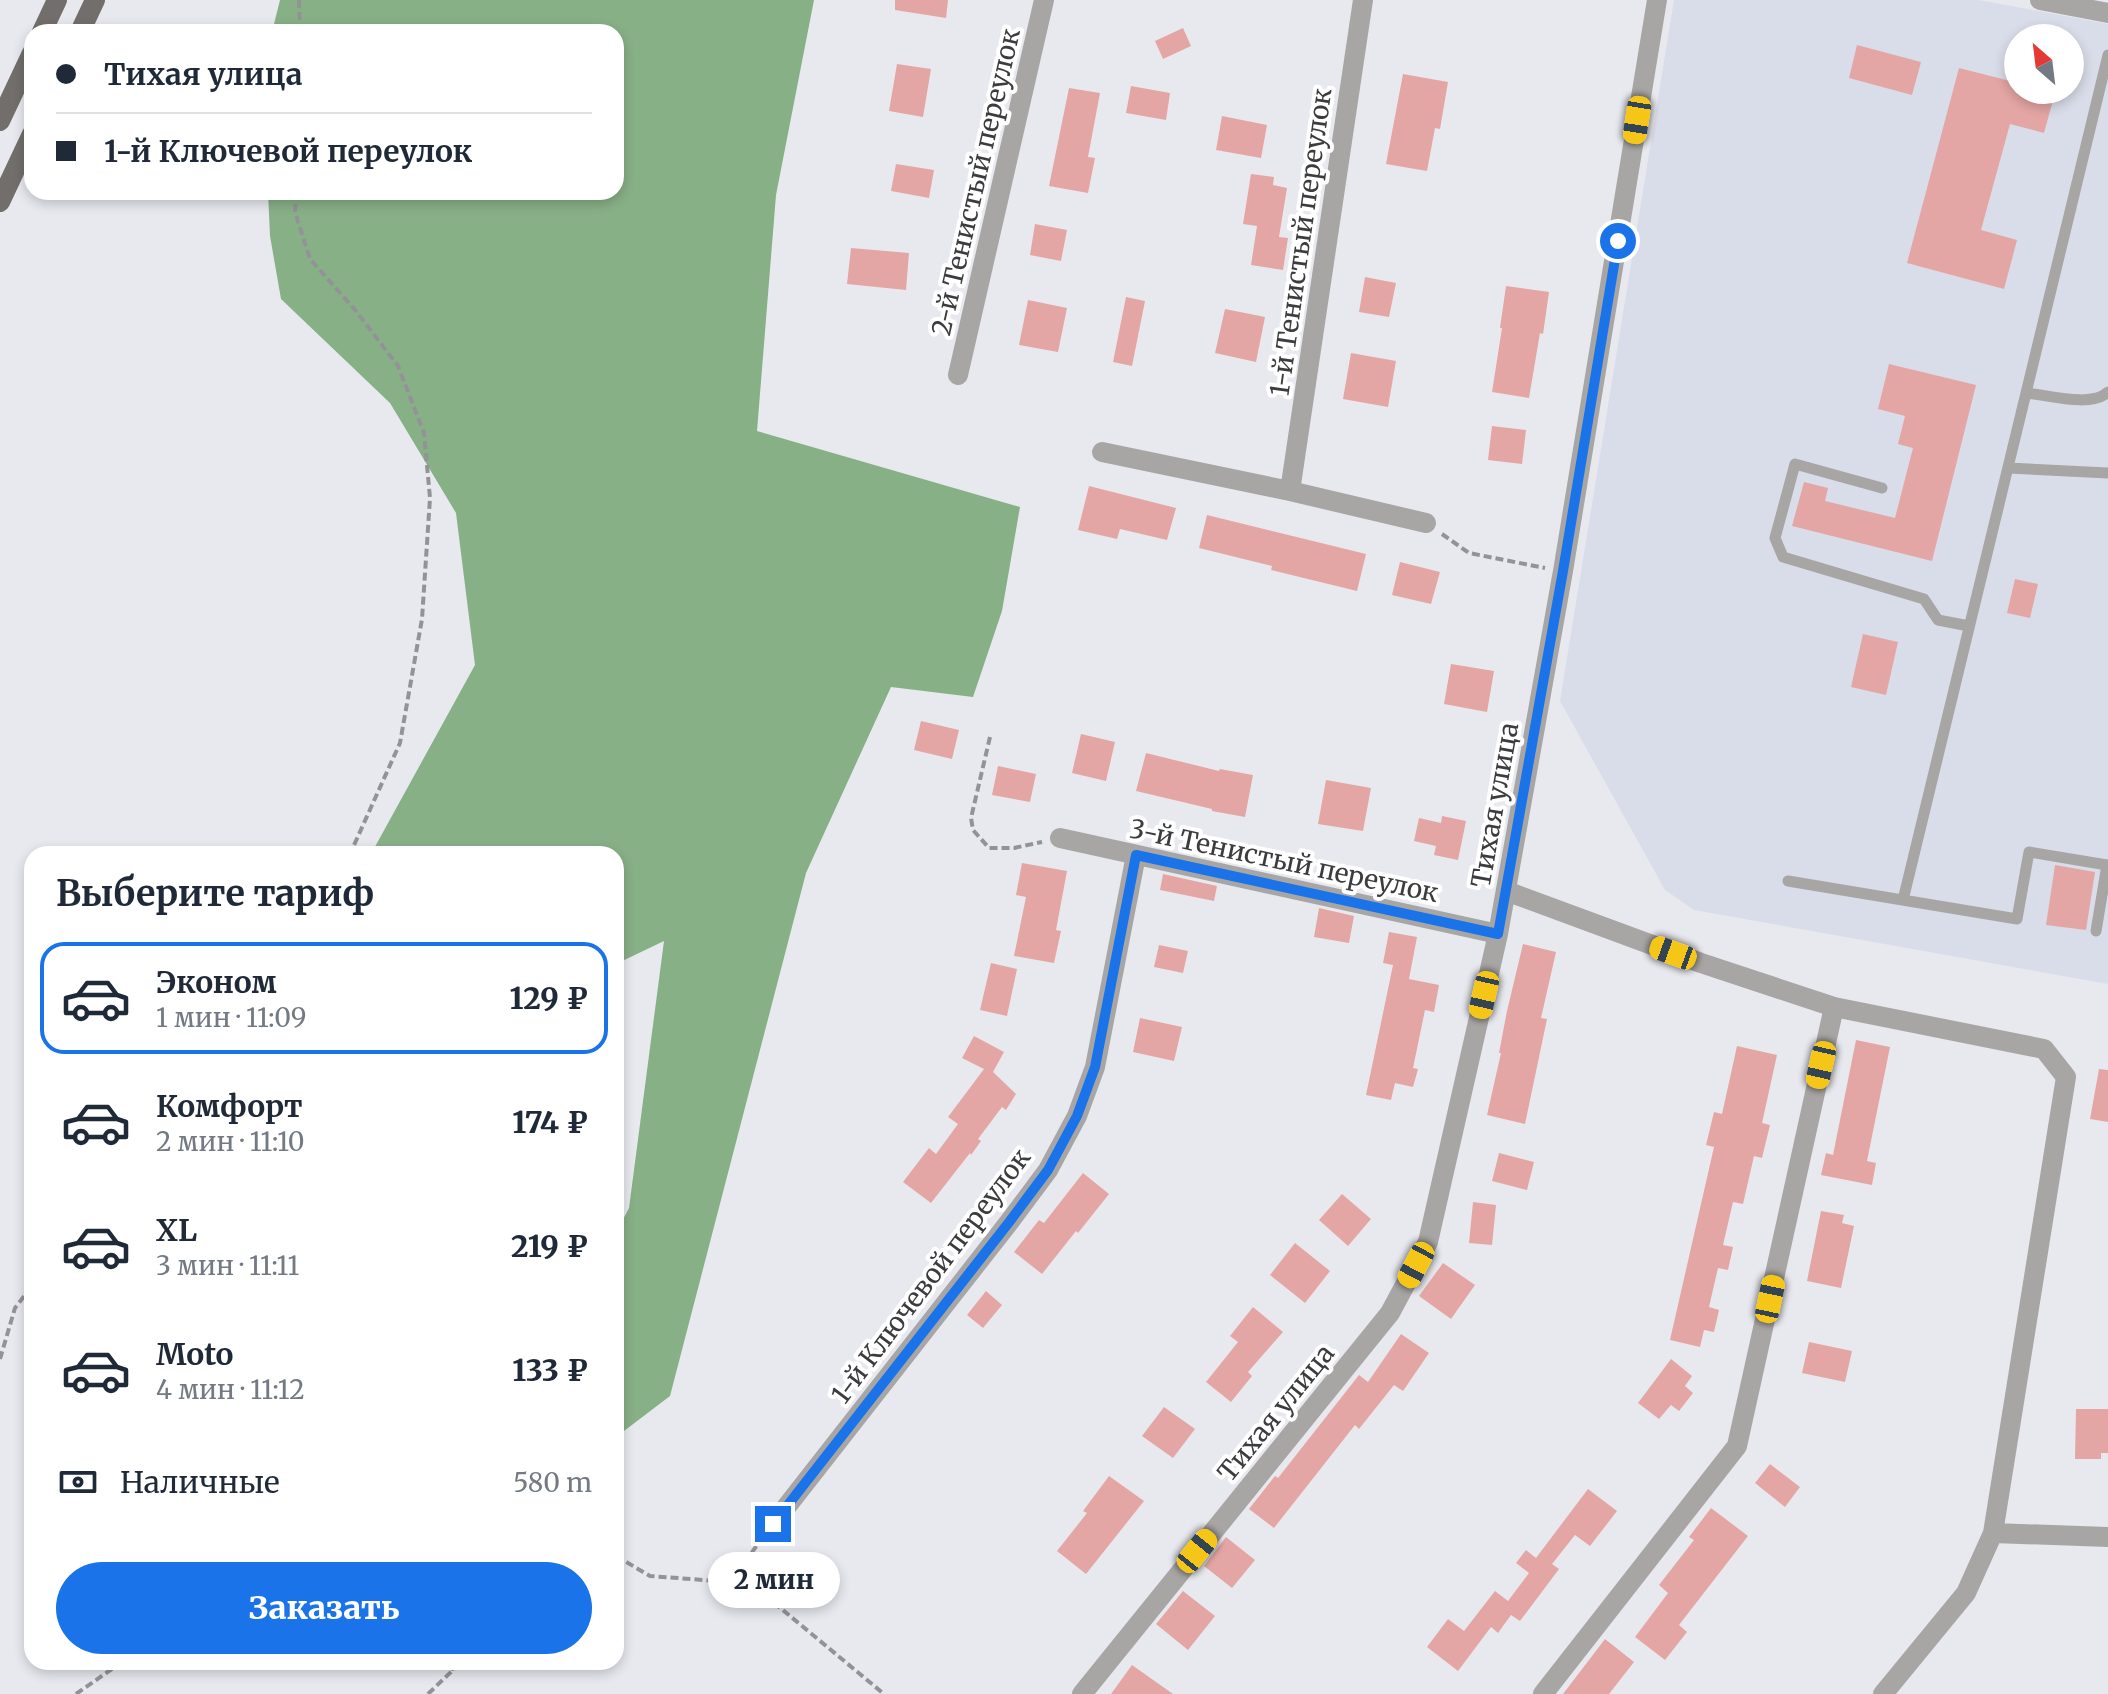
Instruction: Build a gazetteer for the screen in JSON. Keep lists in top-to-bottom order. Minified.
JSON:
{"streets":{"street":["2-й Тенистый переулок","1-й Тенистый переулок","Тихая улица","3-й Тенистый переулок","1-й Ключевой переулок"]},"crossings":[["Тихая улица","3-й Тенистый переулок"],["3-й Тенистый переулок","1-й Ключевой переулок"]],"north":"top left","page":{"banner":["Тихая улица","1-й Ключевой переулок"],"heading":"Выберите тариф","list":[{"name":"Эконом","note":"1 мин · 11:09","value":"129 ₽"},{"name":"Комфорт","note":"2 мин · 11:10","value":"174 ₽"},{"name":"XL","note":"3 мин · 11:11","value":"219 ₽"},{"name":"Moto","note":"4 мин · 11:12","value":"133 ₽"}],"pay":["Наличные","580 m"],"buttons":"Заказать","bubble":"2 мин"}}
